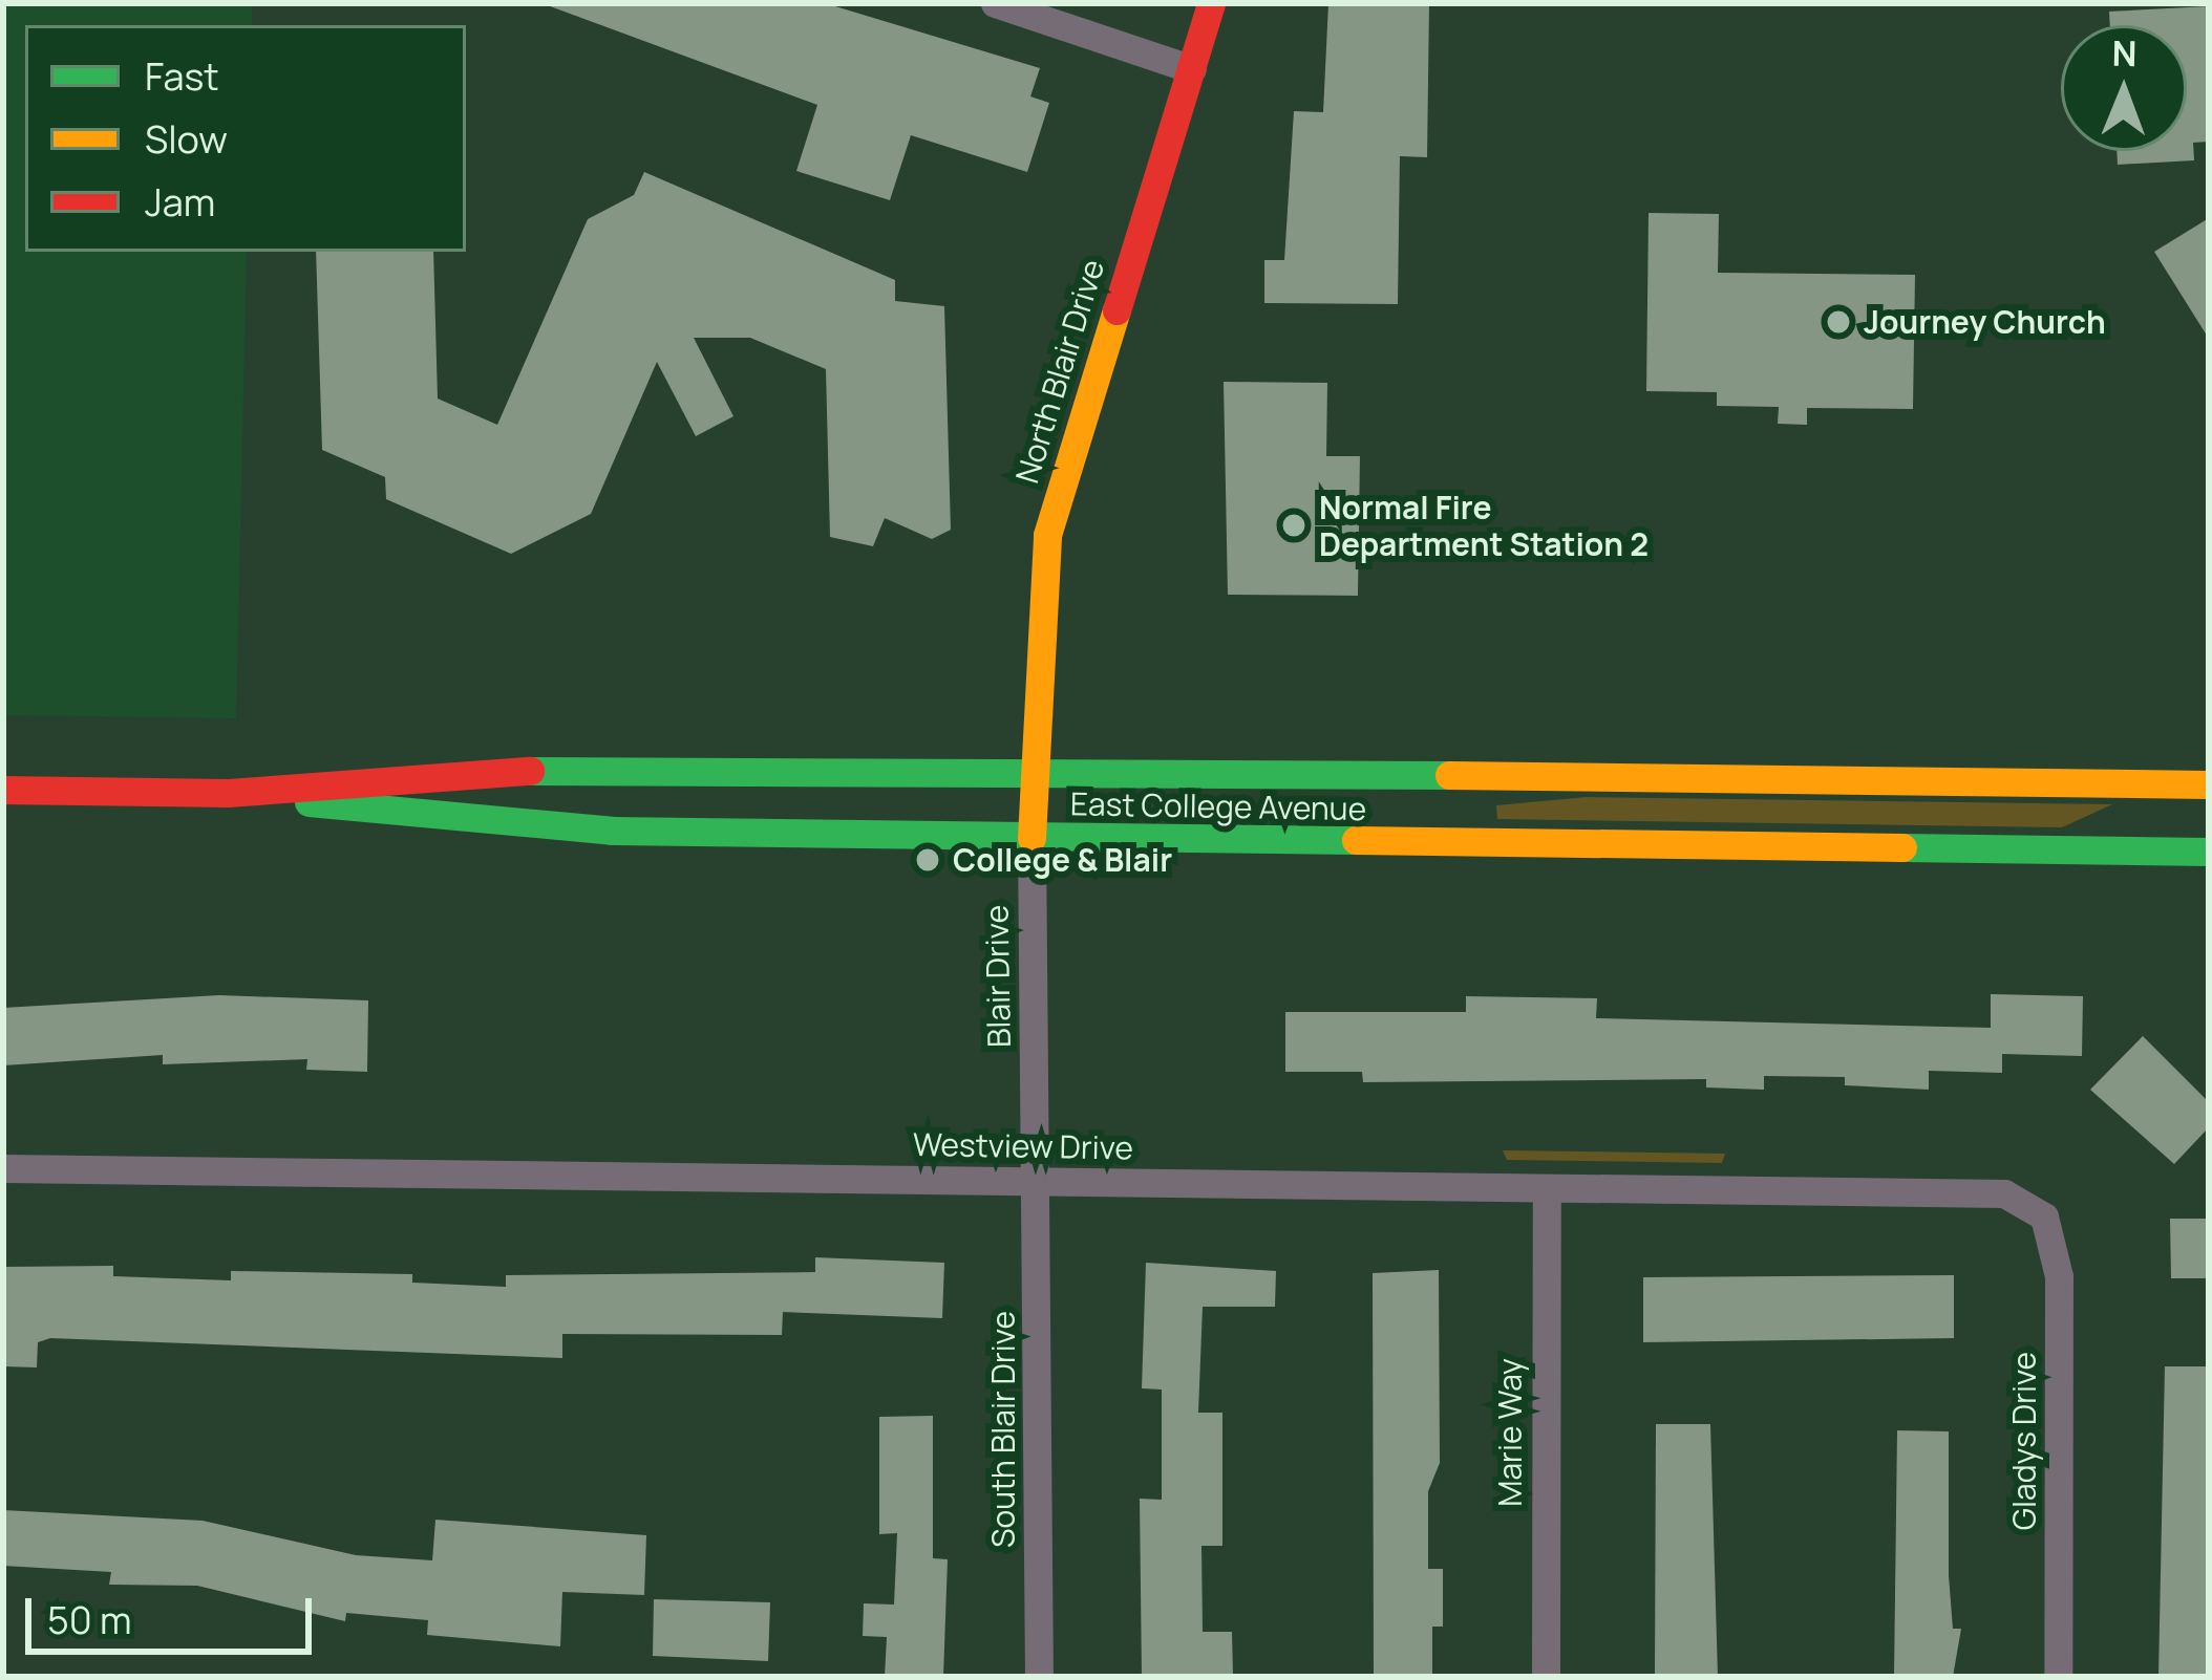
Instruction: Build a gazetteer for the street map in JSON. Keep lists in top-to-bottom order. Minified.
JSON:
{"streets":{"main road":["North Blair Drive","East College Avenue","Blair Drive"],"street":["Westview Drive","South Blair Drive","Marie Way","Gladys Drive"]},"crossings":[["North Blair Drive","East College Avenue"],["North Blair Drive","Blair Drive"],["East College Avenue","Blair Drive"],["Blair Drive","Westview Drive"],["Blair Drive","South Blair Drive"],["Westview Drive","South Blair Drive"],["Westview Drive","Marie Way"],["Westview Drive","Gladys Drive"]],"places":["Journey Church","Normal Fire Department Station 2","College & Blair"],"legend":["Fast","Slow","Jam"],"scale_bar":"50 m","north":"top"}
